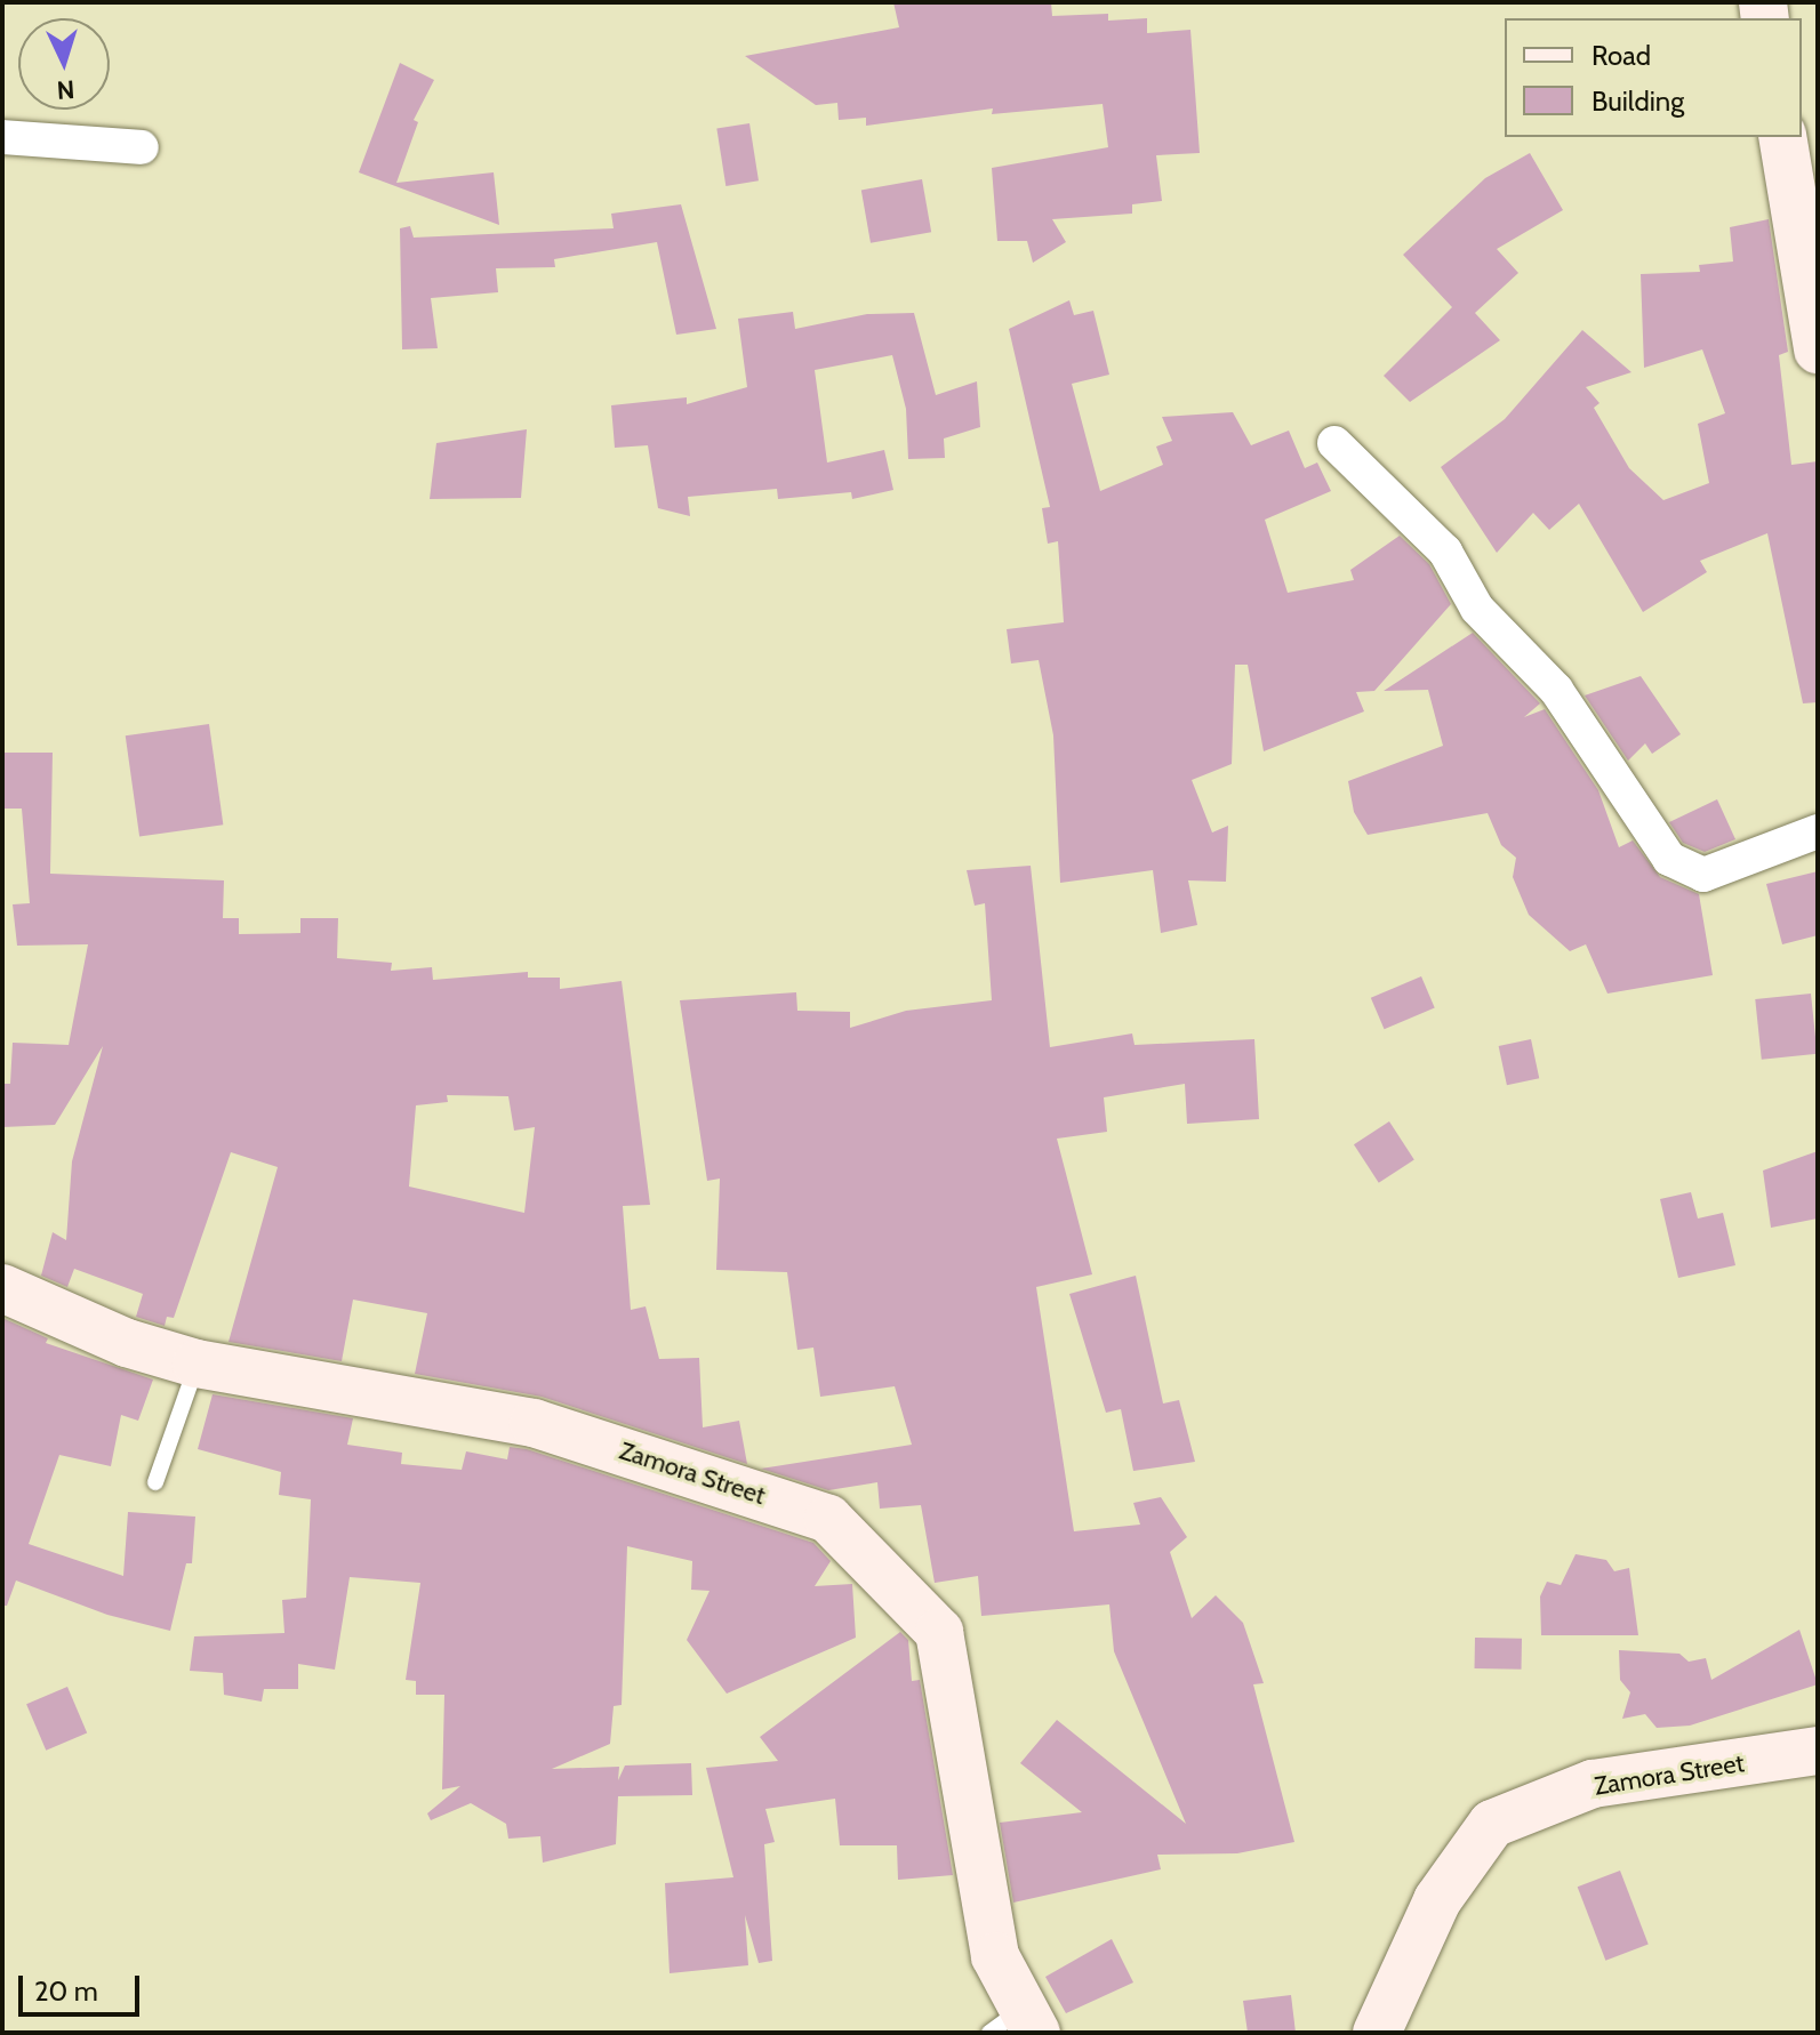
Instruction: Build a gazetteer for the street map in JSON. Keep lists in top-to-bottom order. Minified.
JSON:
{"streets":{"street":["Zamora Street"]},"legend":["Road","Building"],"scale_bar":"20 m","north":"bottom"}
